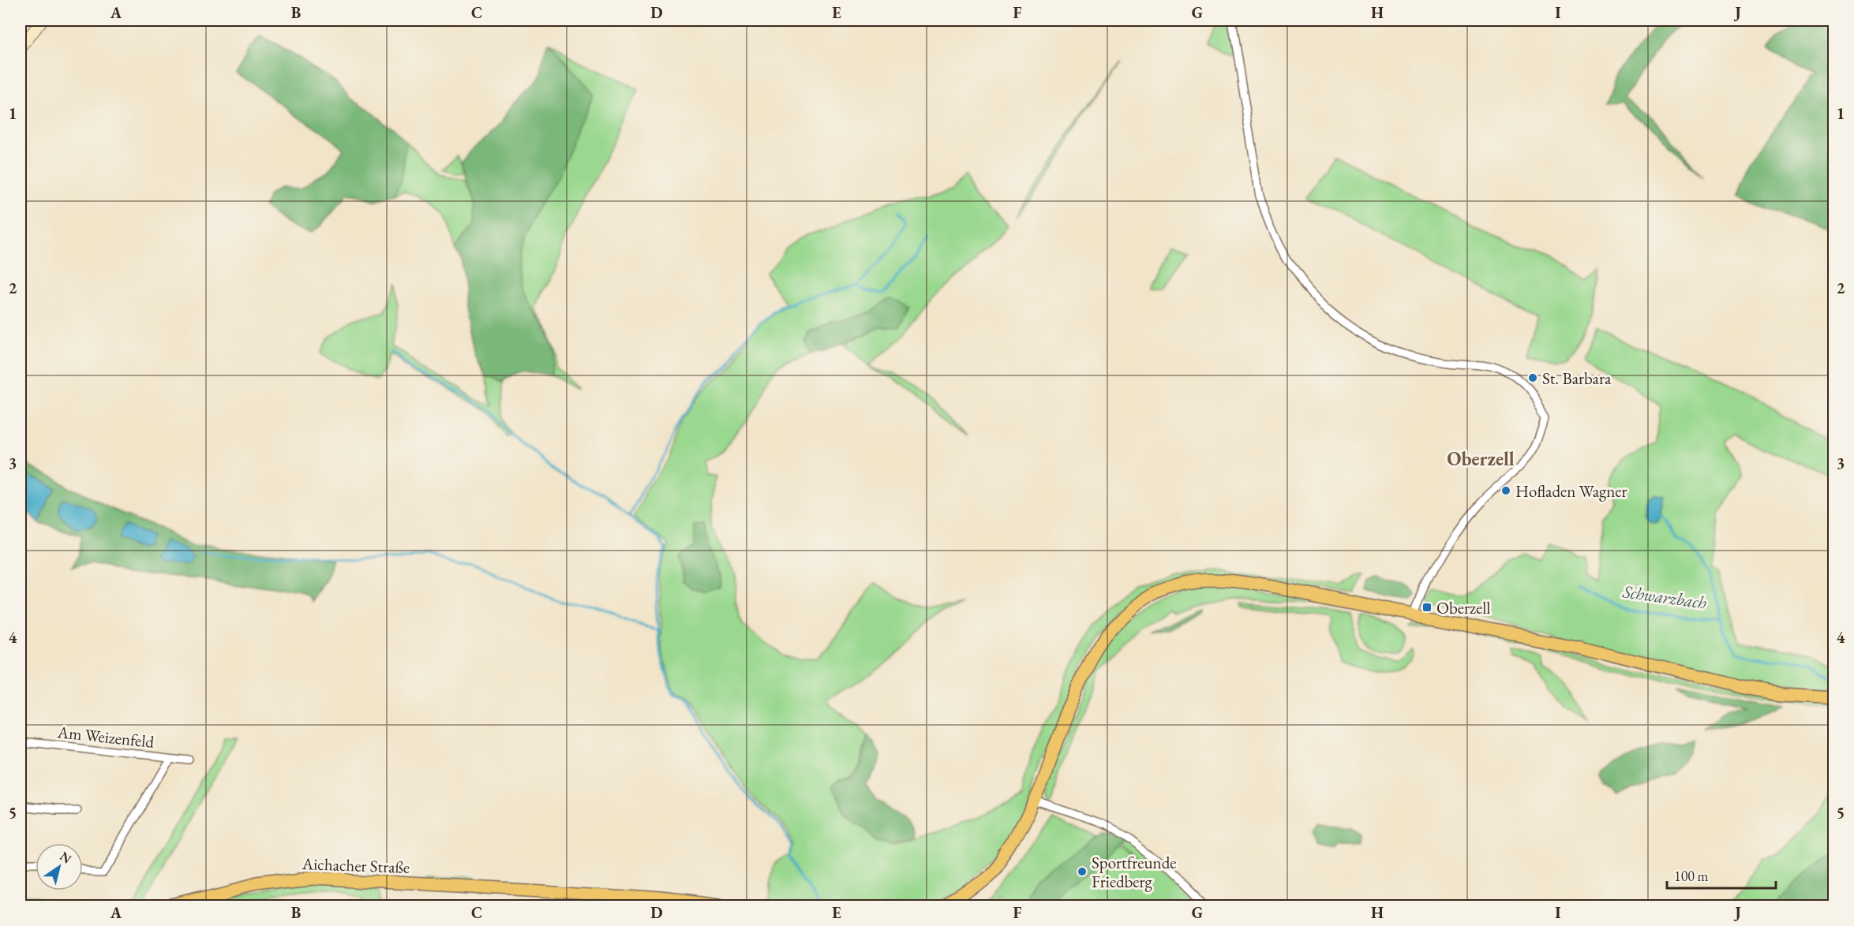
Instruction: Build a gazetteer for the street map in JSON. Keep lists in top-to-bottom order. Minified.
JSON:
{"streets":{"main road":["Aichacher Straße"],"street":["Am Weizenfeld"]},"districts":["Oberzell"],"water":["Schwarzbach"],"places":{"other":["St. Barbara","Hofladen Wagner","Sportfreunde Friedberg"],"transit":["Oberzell"]},"scale_bar":"100 m","north":"top right","grid":{"columns":["A","B","C","D","E","F","G","H","I","J"],"rows":["1","2","3","4","5"]}}
